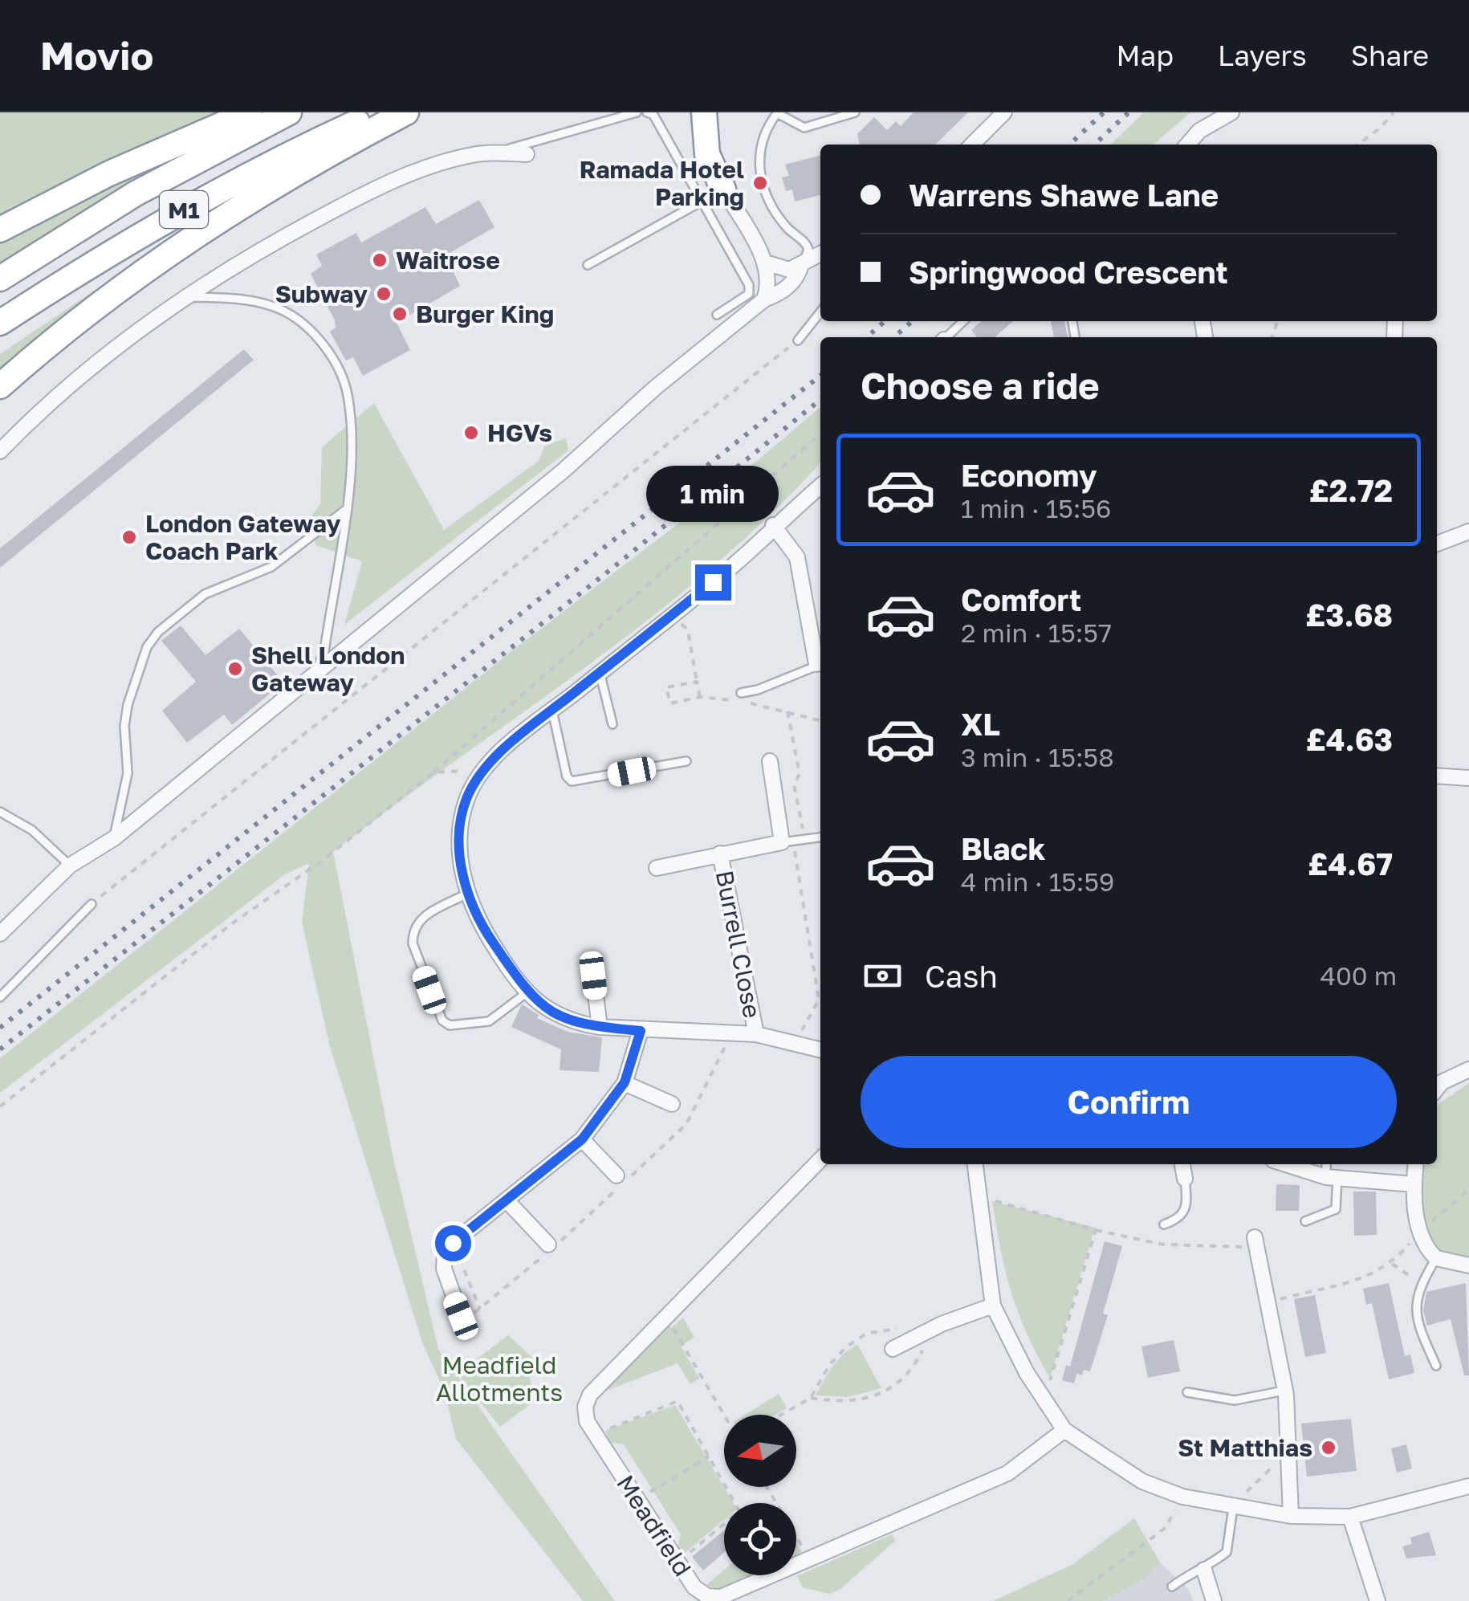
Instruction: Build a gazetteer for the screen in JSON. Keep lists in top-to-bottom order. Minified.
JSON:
{"streets":{"highway":["M1"],"street":["Burrell Close","Meadfield"]},"parks":["Meadfield Allotments"],"places":["Ramada Hotel Parking","Waitrose","Subway","Burger King","HGVs","London Gateway Coach Park","Shell London Gateway","St Matthias"],"north":"left","page":{"header":"Movio","nav":["Map","Layers","Share"],"banner":["Warrens Shawe Lane","Springwood Crescent"],"heading":"Choose a ride","list":[{"name":"Economy","note":"1 min · 15:56","value":"£2.72"},{"name":"Comfort","note":"2 min · 15:57","value":"£3.68"},{"name":"XL","note":"3 min · 15:58","value":"£4.63"},{"name":"Black","note":"4 min · 15:59","value":"£4.67"}],"bubble":"1 min","pay":["Cash","400 m"],"buttons":"Confirm"}}
